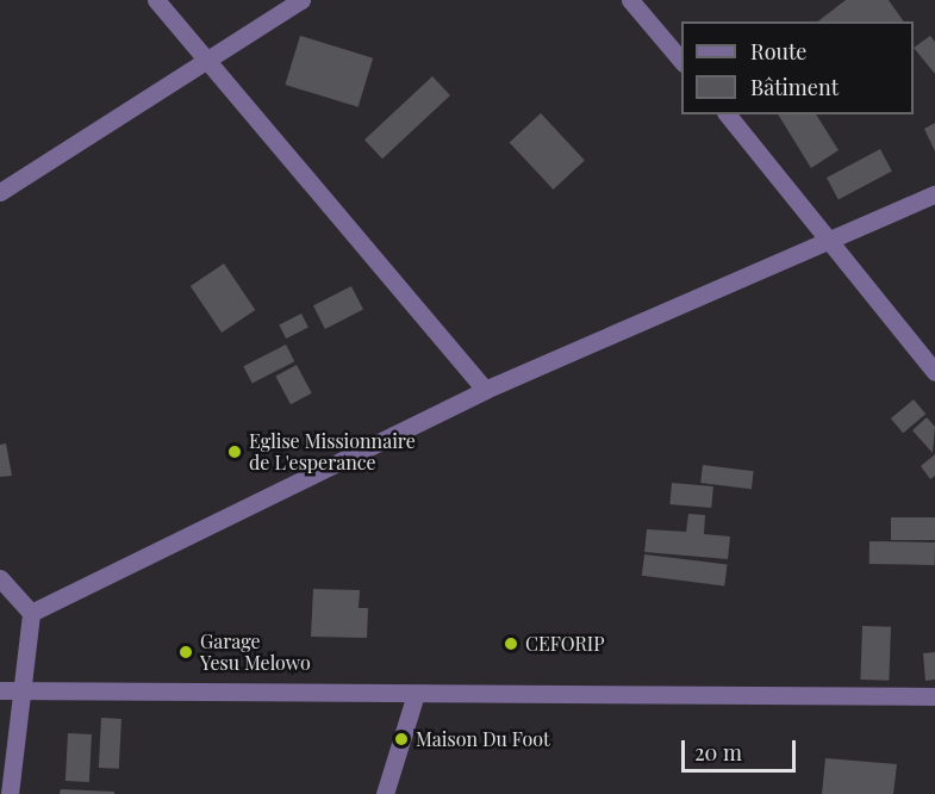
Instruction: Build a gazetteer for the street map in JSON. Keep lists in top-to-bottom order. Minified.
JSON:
{"places":["Eglise Missionnaire de L'esperance","CEFORIP","Garage Yesu Melowo","Maison Du Foot"],"legend":["Route","Bâtiment"],"scale_bar":"20 m"}
